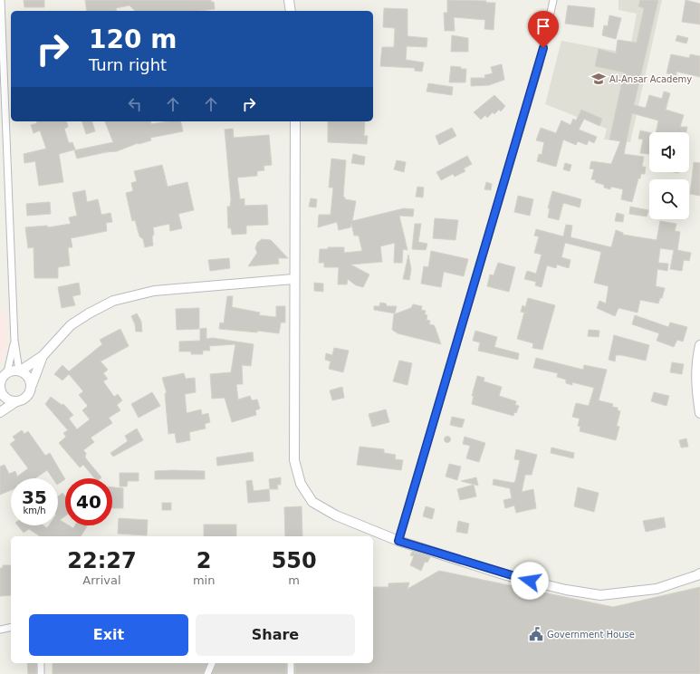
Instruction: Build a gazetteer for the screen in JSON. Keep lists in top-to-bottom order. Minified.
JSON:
{"places":{"school or university":["Al-Ansar Academy"],"public building":["Government House"]},"page":{"turn":["120 m","Turn right"],"speed":"35 km/h","limit":"40","eta":["22:27","Arrival","2","min","550","m"],"buttons":["Exit","Share"]}}
